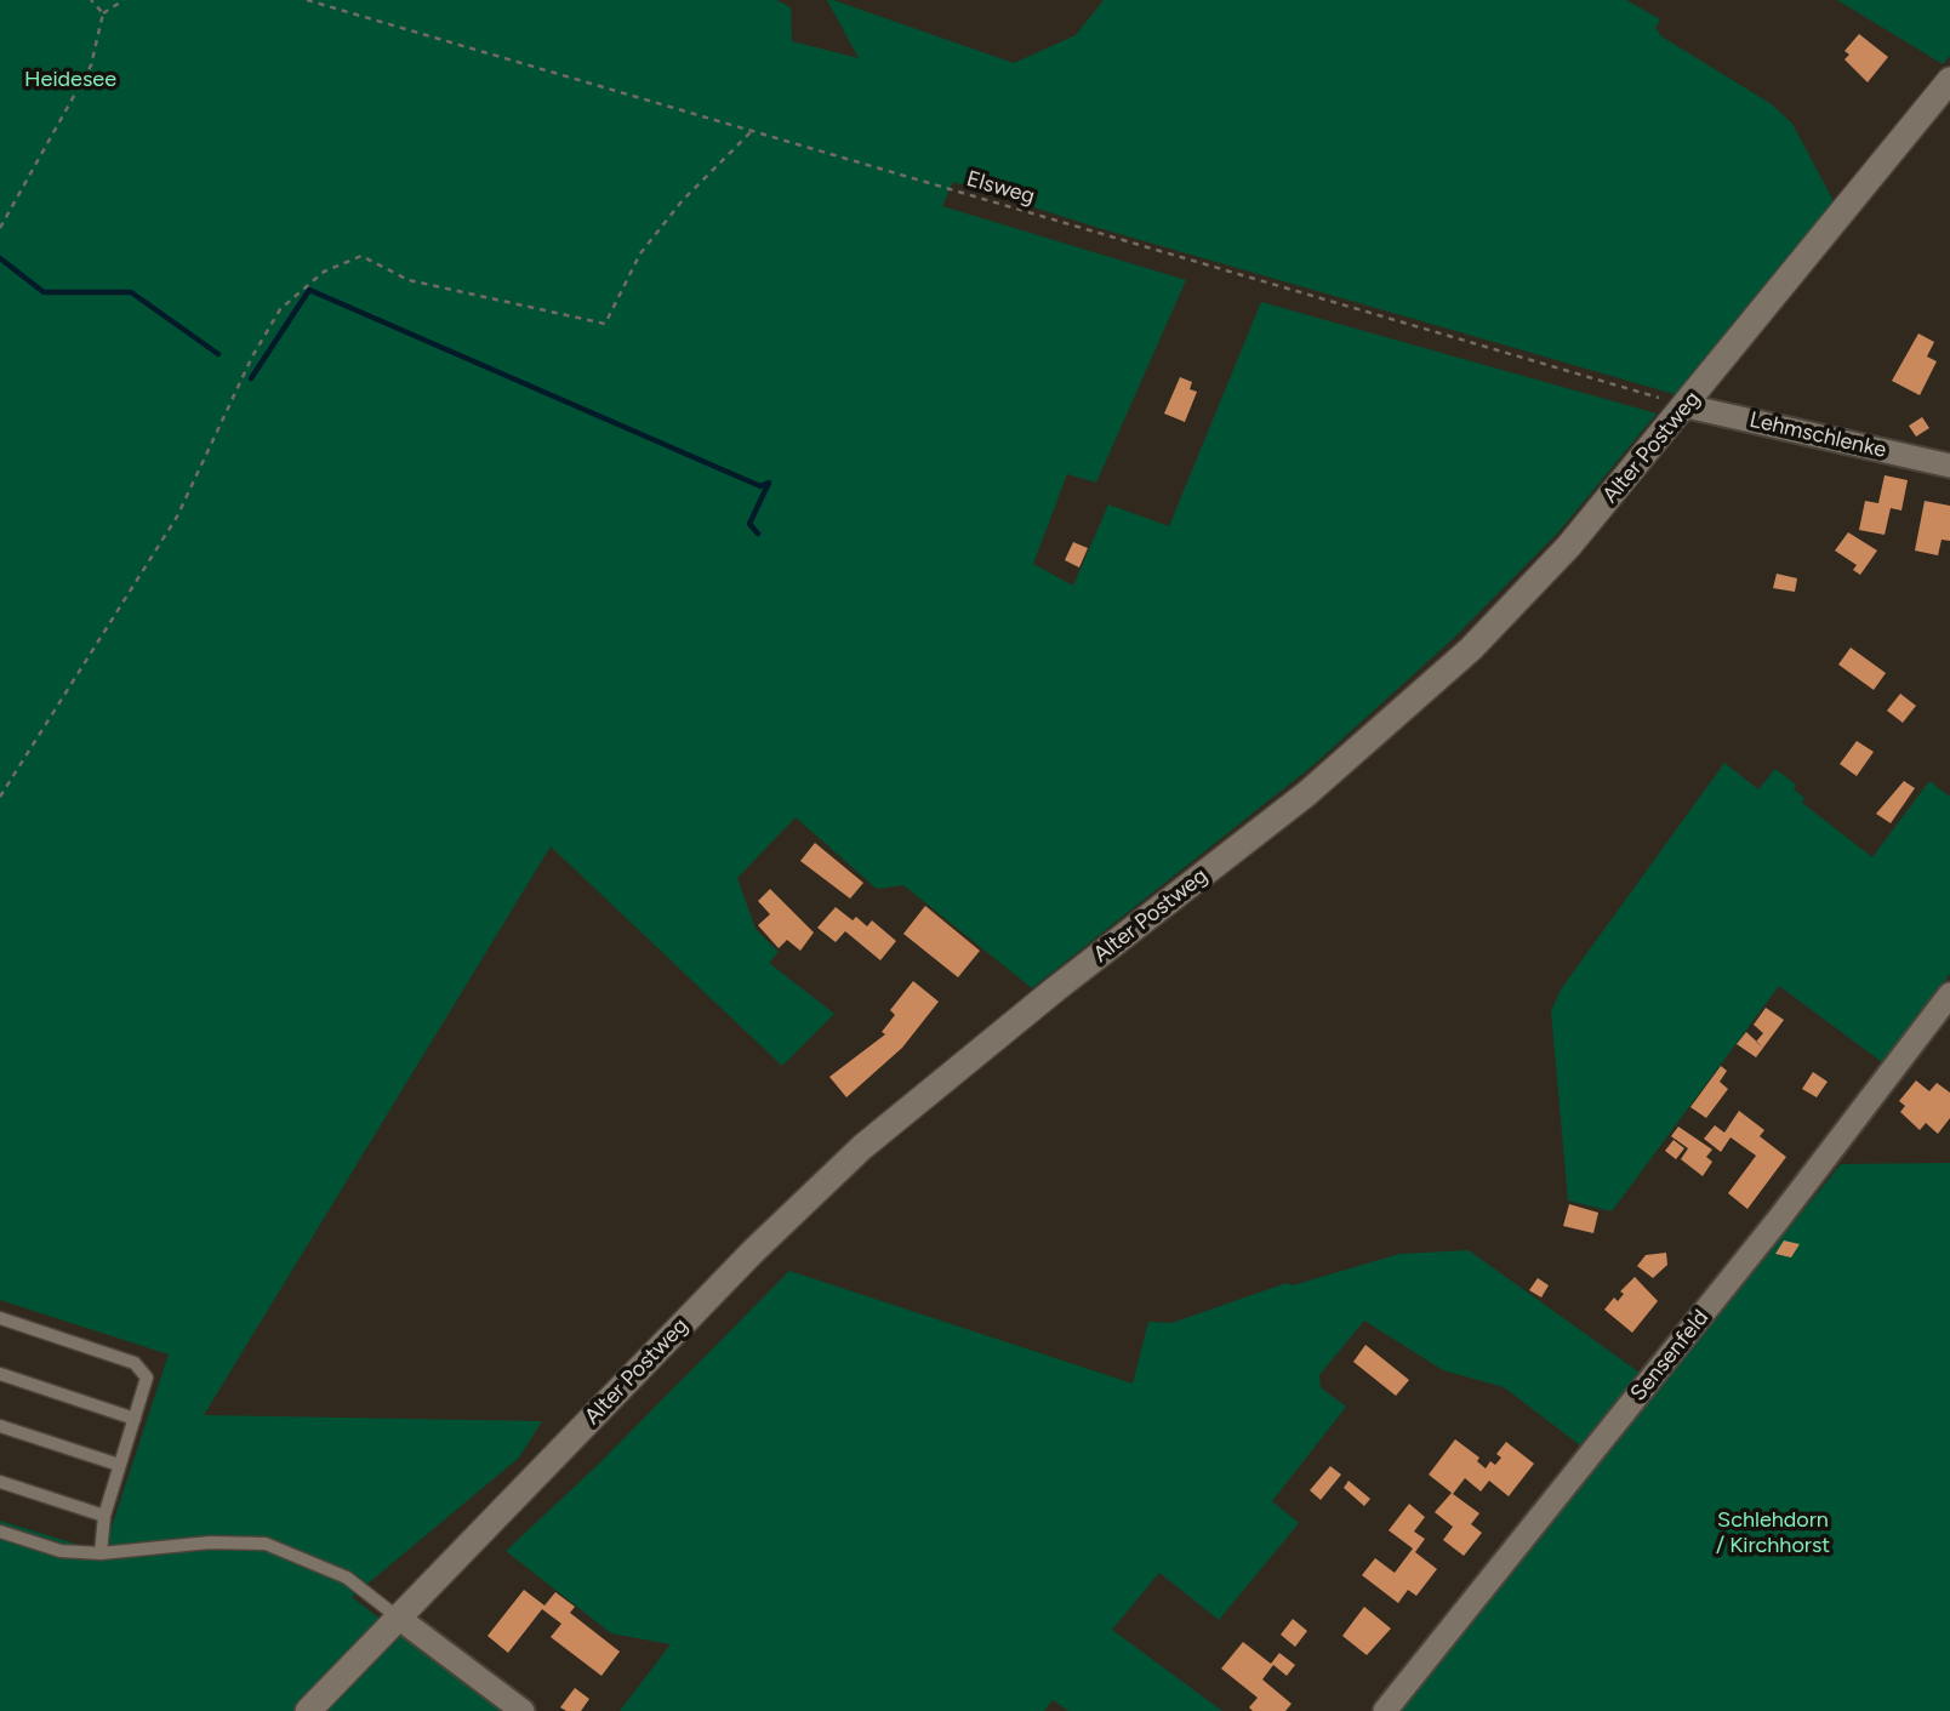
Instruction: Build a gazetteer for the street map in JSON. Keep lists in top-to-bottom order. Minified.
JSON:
{"streets":{"main road":["Alter Postweg"],"street":["Lehmschlenke","Sensenfeld"],"path":["Elsweg"]},"crossings":[["Elsweg","Lehmschlenke"],["Elsweg","Alter Postweg"],["Lehmschlenke","Alter Postweg"]],"parks":["Heidesee","Schlehdorn / Kirchhorst"]}
